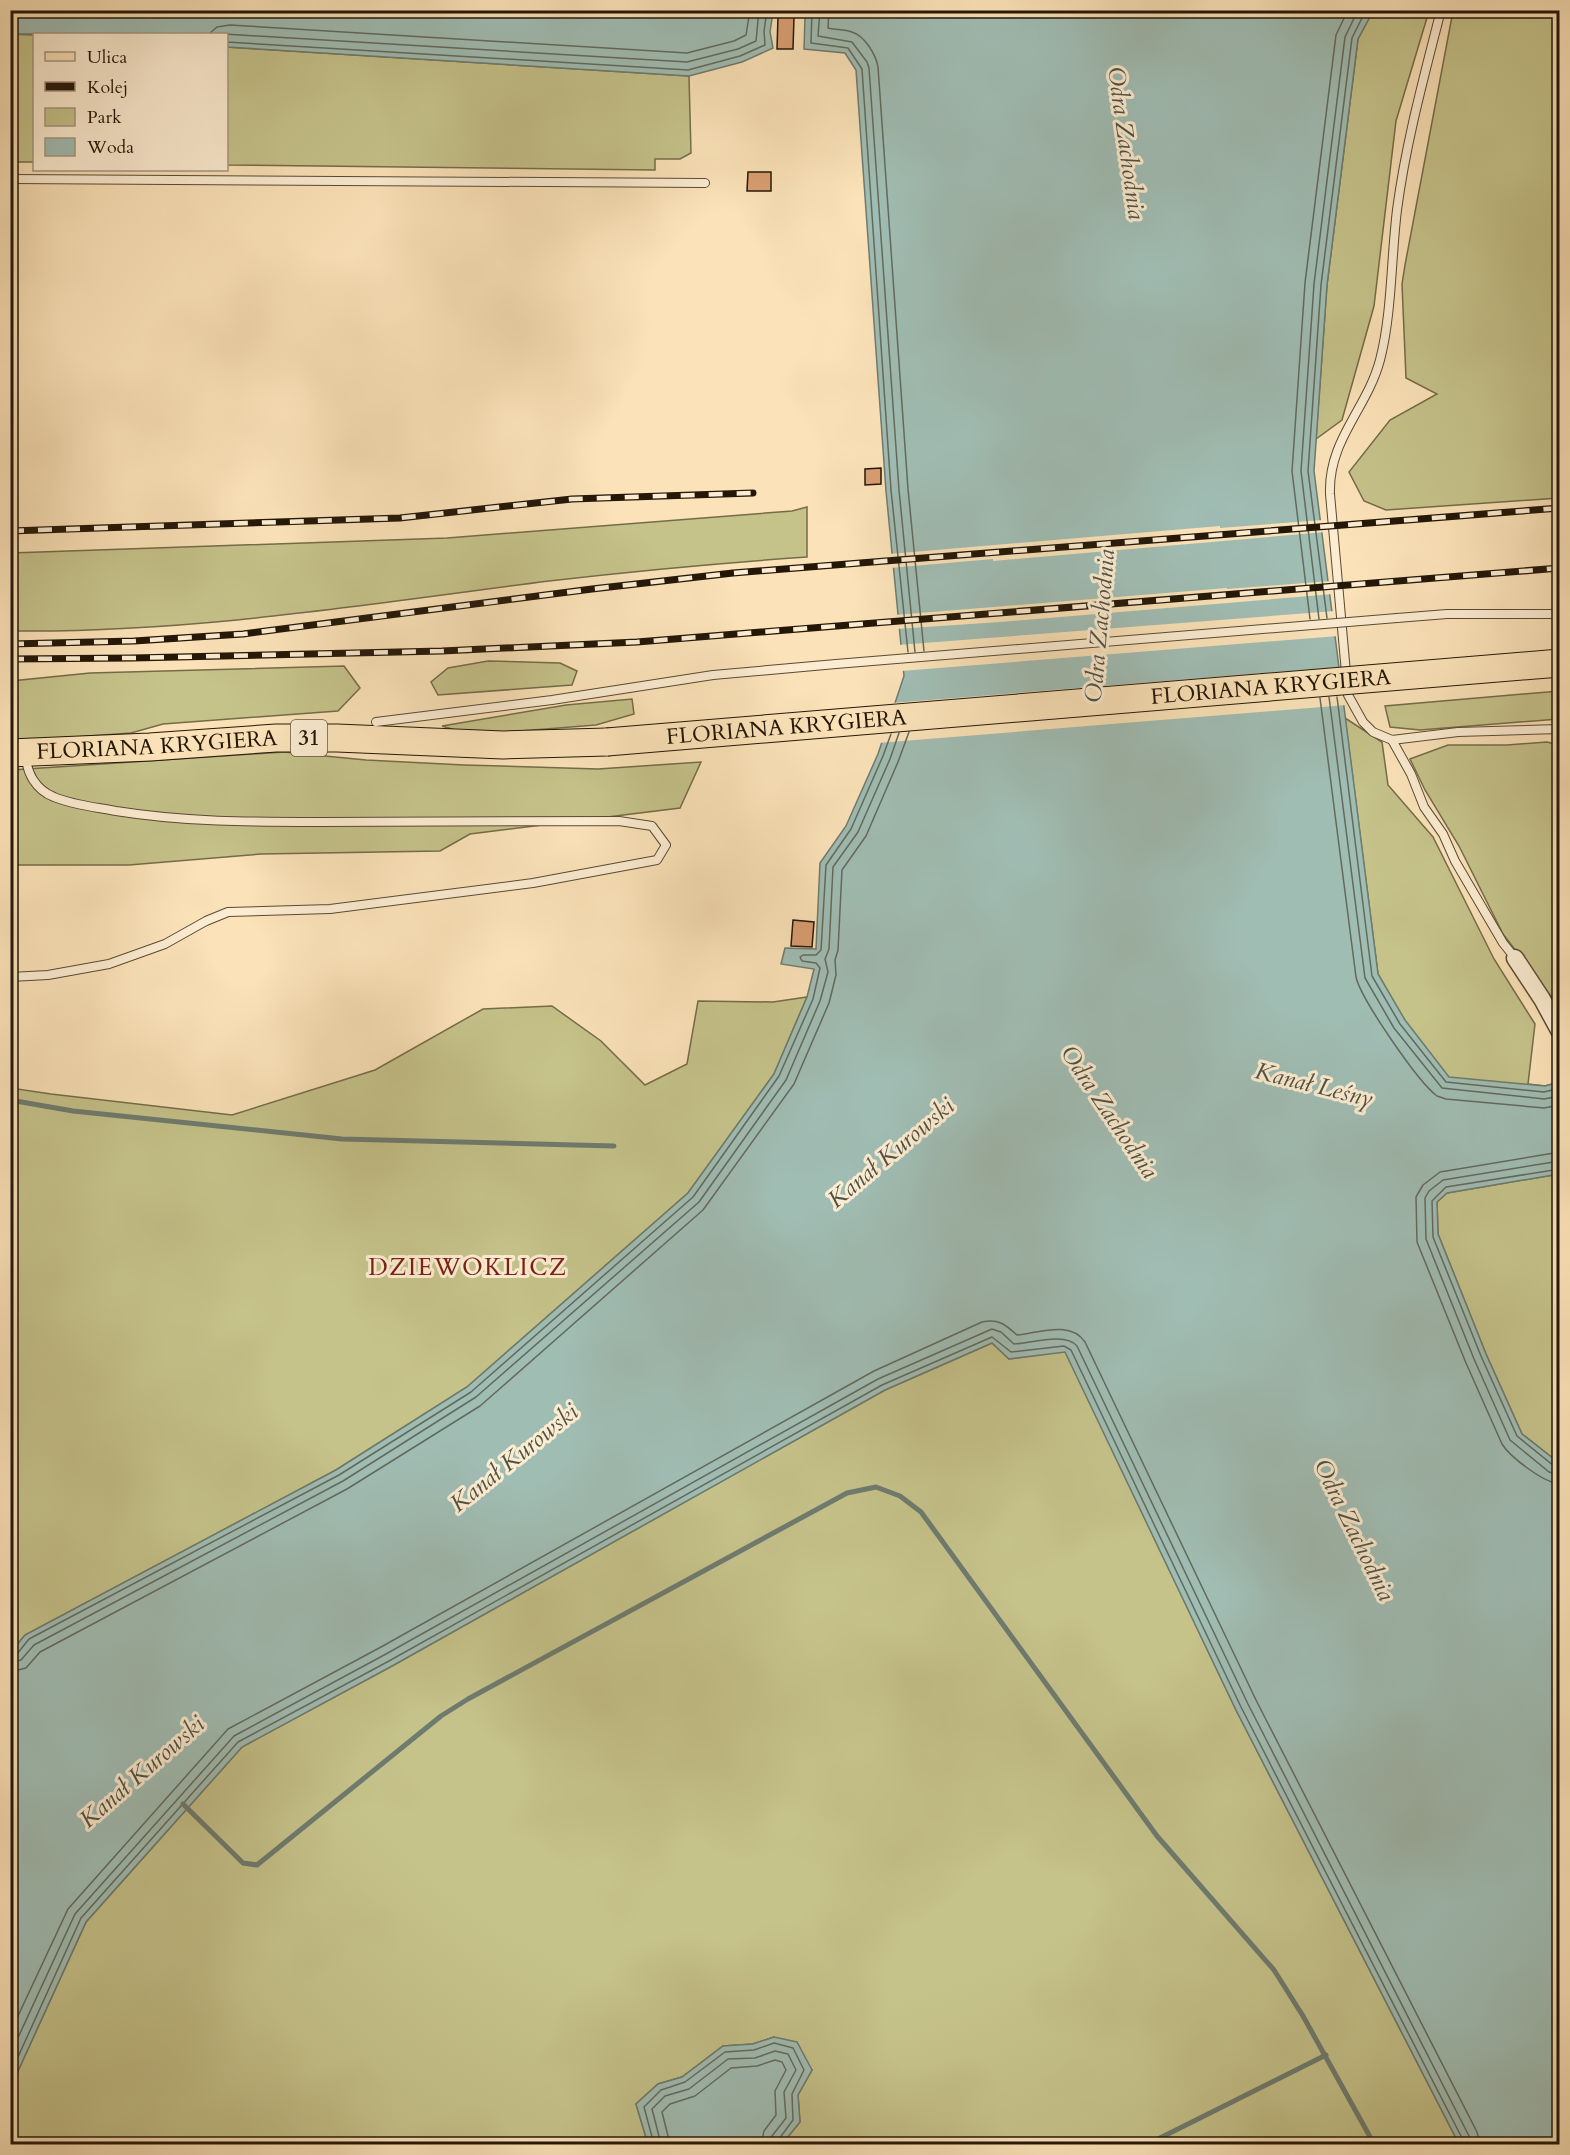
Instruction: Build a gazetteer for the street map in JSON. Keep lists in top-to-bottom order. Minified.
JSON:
{"streets":{"main road":["FLORIANA KRYGIERA","31"]},"districts":["DZIEWOKLICZ"],"water":["Odra Zachodnia","Kanał Leśny","Kanał Kurowski"],"legend":["Ulica","Kolej","Park","Woda"]}
